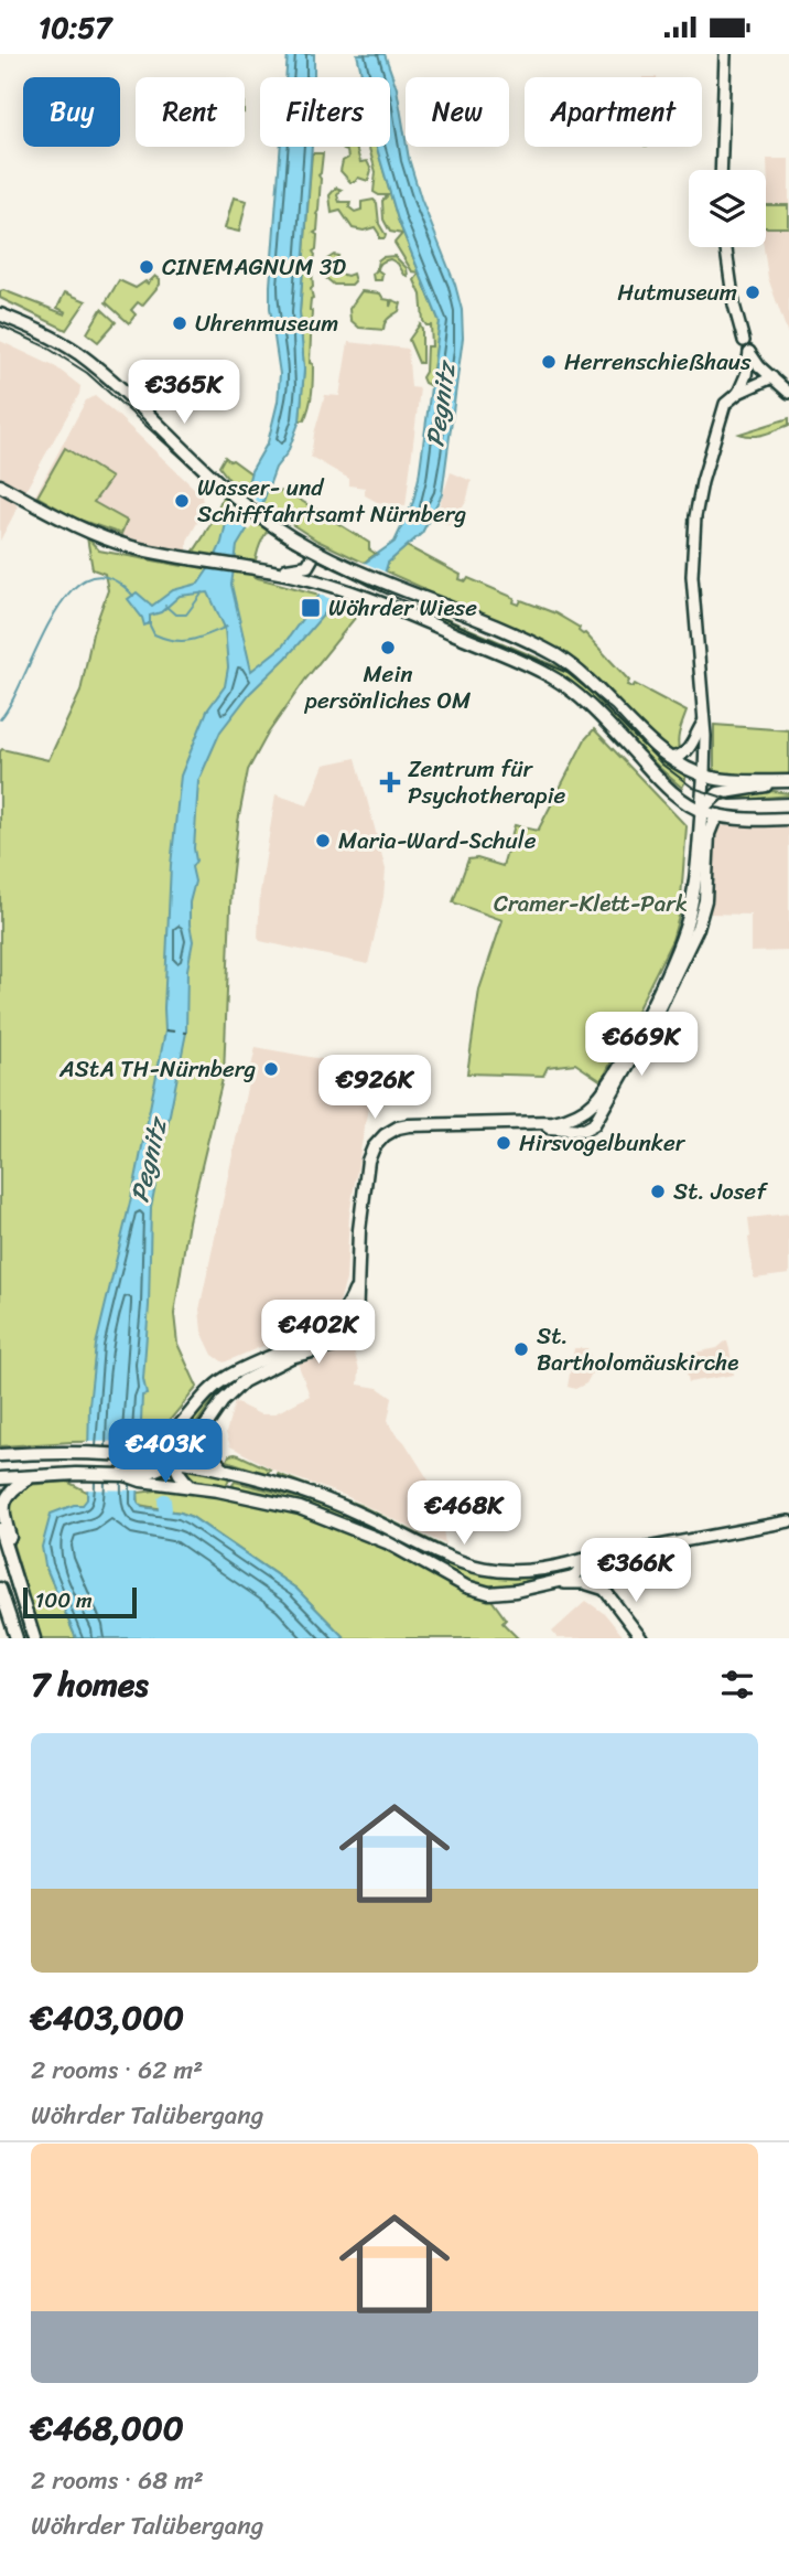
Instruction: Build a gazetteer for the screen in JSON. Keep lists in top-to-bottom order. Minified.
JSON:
{"water":["Pegnitz"],"parks":["Cramer-Klett-Park"],"places":{"other":["CINEMAGNUM 3D","Hutmuseum","Uhrenmuseum","Herrenschießhaus","Wasser- und Schifffahrtsamt Nürnberg","Mein persönliches OM","Maria-Ward-Schule","AStA TH-Nürnberg","Hirsvogelbunker","St. Josef","St. Bartholomäuskirche"],"transit":["Wöhrder Wiese"],"health":["Zentrum für Psychotherapie"]},"scale_bar":"100 m","page":{"status":"10:57","chip":["Buy","Rent","Filters","New","Apartment"],"price":["€365K","€669K","€926K","€402K","€403K","€468K","€366K"],"scale":"100 m","heading":"7 homes","list":[{"name":"€403,000","note":"2 rooms · 62 m² · Wöhrder Talübergang"},{"name":"€468,000","note":"2 rooms · 68 m² · Wöhrder Talübergang"}]}}
